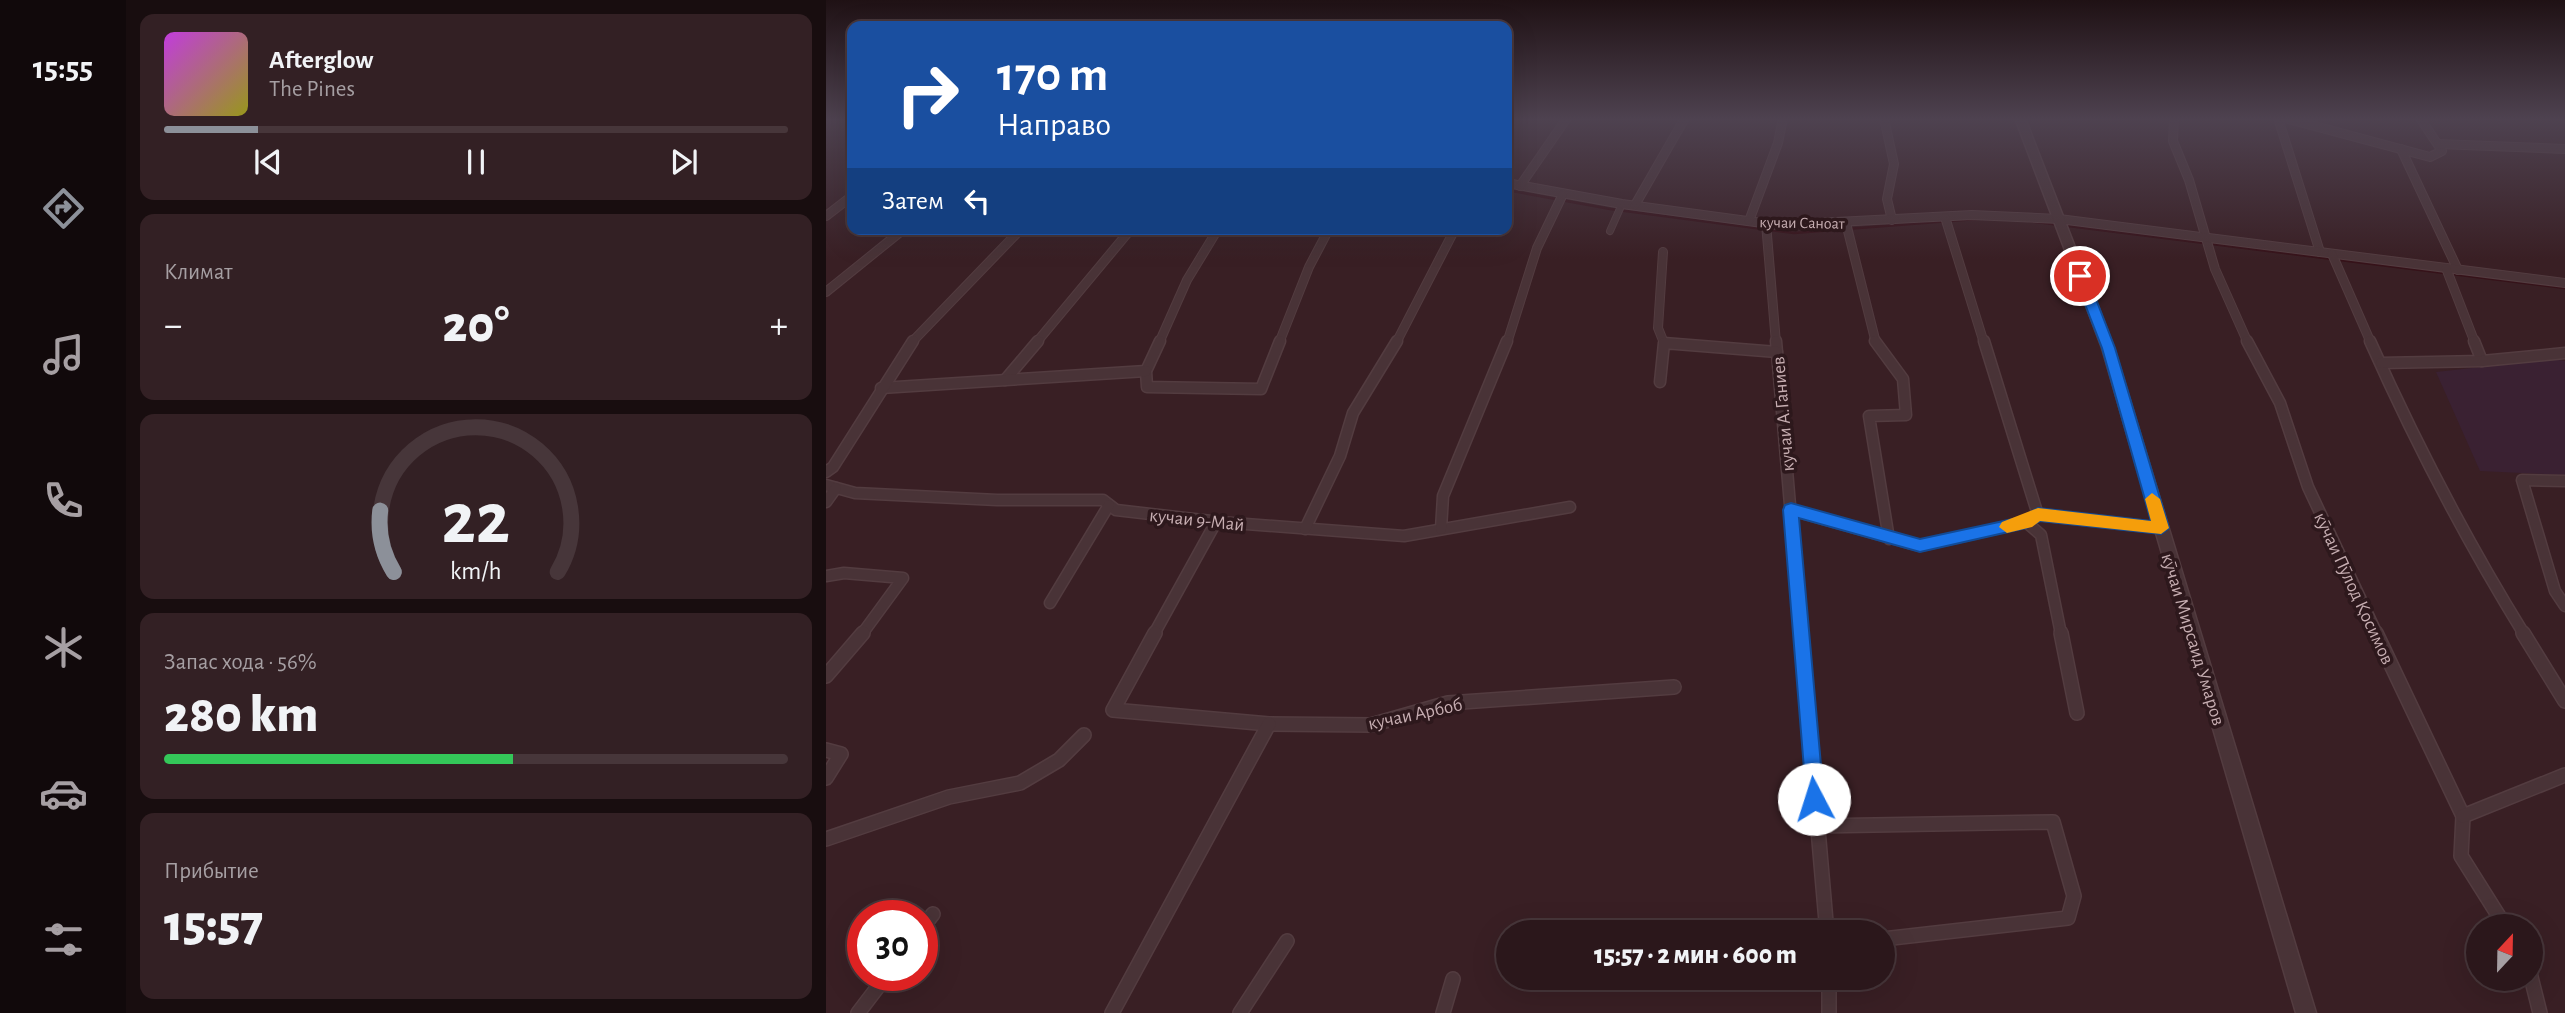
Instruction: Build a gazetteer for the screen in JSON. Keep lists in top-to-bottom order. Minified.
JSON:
{"streets":{"street":["кучаи Саноат","кучаи А.Ганиев","кучаи 9-Май","кӯчаи Пӯлод Қосимов","кӯчаи Мирсаид Умаров","кучаи Арбоб"]},"crossings":[["кучаи Саноат","кучаи А.Ганиев"],["кучаи Саноат","кӯчаи Пӯлод Қосимов"],["кучаи Саноат","кӯчаи Мирсаид Умаров"],["кучаи 9-Май","кучаи Арбоб"]],"north":"top","page":{"tabs":"15:55","turn":["170 m","Направо"],"song":["Afterglow","The Pines"],"then":"Затем","tile":["Климат",["Запас хода · 56%","280 km"],["Прибытие","15:57"]],"heat":["−","20°","+"],"limit":"30","trip":"15:57 · 2 мин · 600 m","gauge":["22","km/h"]}}
